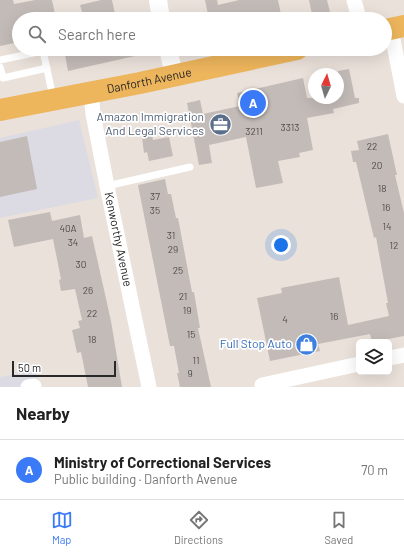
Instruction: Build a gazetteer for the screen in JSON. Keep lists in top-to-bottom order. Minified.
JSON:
{"streets":{"main road":["Danforth Avenue"],"street":["Kenworthy Avenue"]},"crossings":[["Danforth Avenue","Kenworthy Avenue"]],"places":{"office":["Amazon Immigration And Legal Services"],"shop":["Full Stop Auto"]},"house_numbers":["3313","3211","22","20","18","37","16","35","14","40A","31","34","12","29","30","25","26","21","19","22","16","4","15","18","11","9"],"scale_bar":"50 m","north":"top","page":{"search":"Search here","pins":"A","scale":"50 m","heading":"Nearby","list":[{"mark":"A","name":"Ministry of Correctional Services","note":"Public building · Danforth Avenue","value":"70 m"}],"nav":["Map","Directions","Saved"]}}
